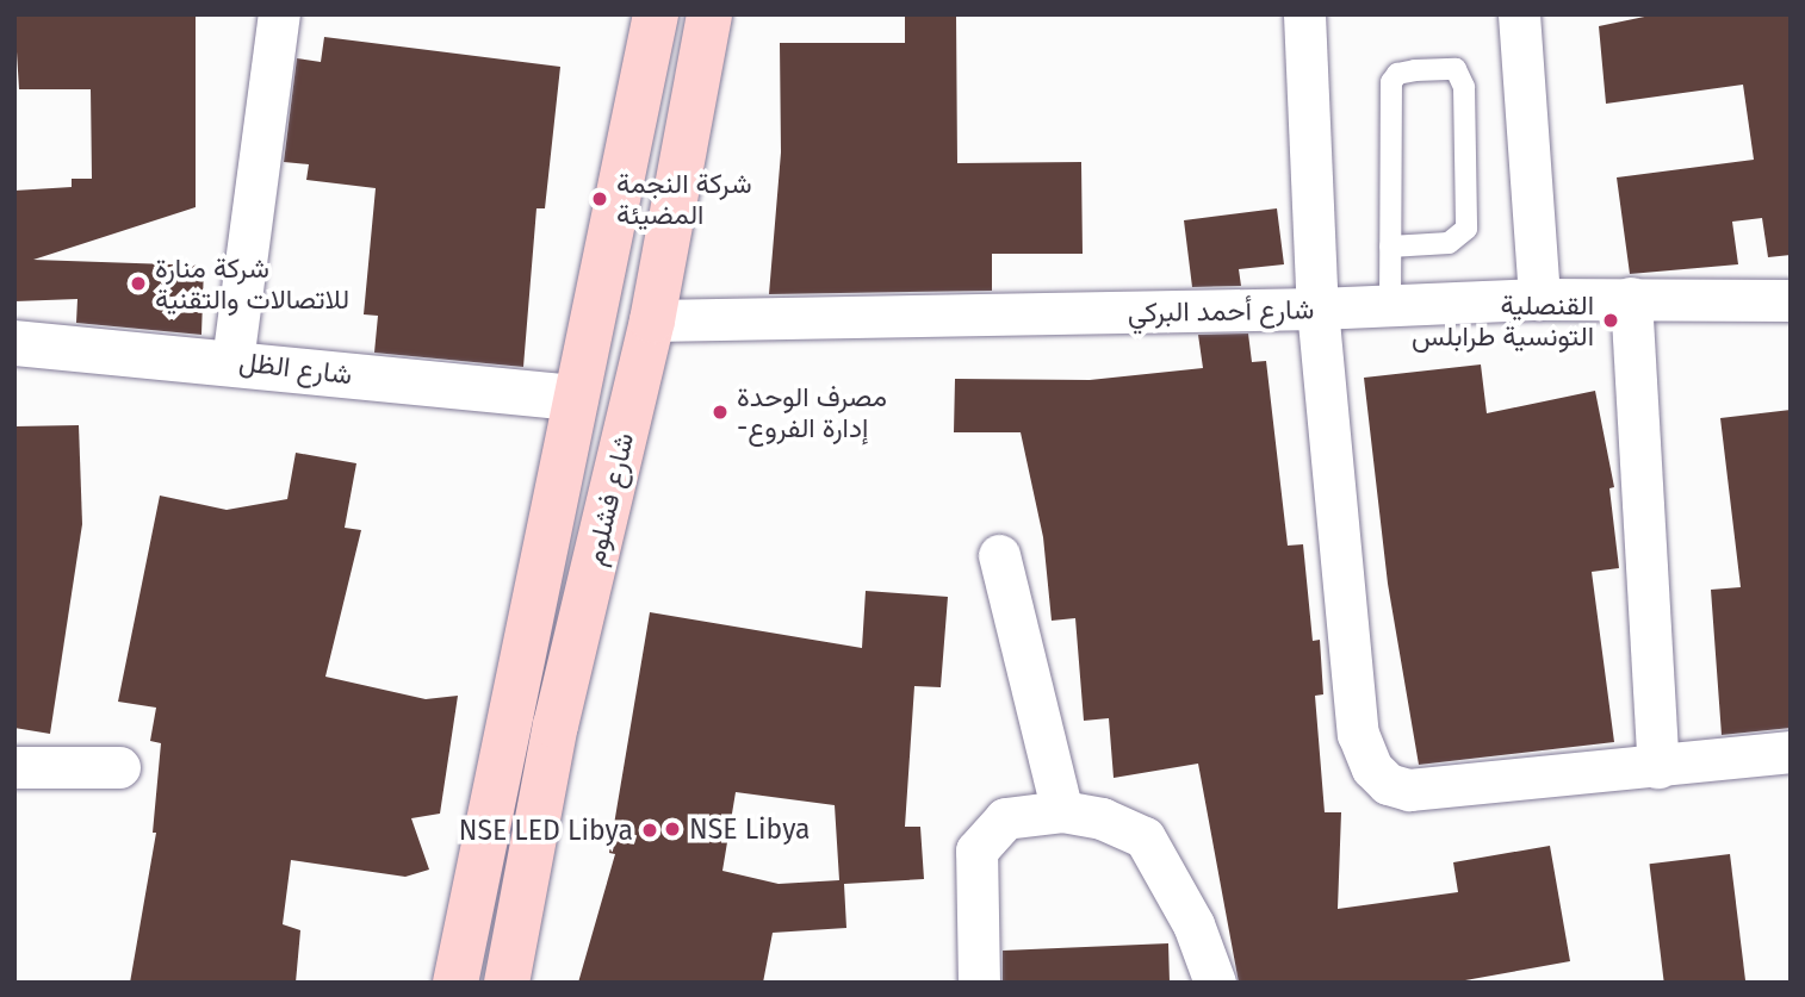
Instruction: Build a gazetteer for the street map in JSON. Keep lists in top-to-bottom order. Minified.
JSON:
{"streets":{"main road":["شارع فشلوم"],"street":["شارع أحمد البركي","شارع الظل"]},"crossings":[["شارع أحمد البركي","شارع فشلوم"],["شارع الظل","شارع فشلوم"]],"places":["شركة النجمة المضيئة","شركة منارة للاتصالات والتقنية","القنصلية التونسية طرابلس","مصرف الوحدة -إدارة الفروع","NSE Libya","NSE LED Libya"]}
